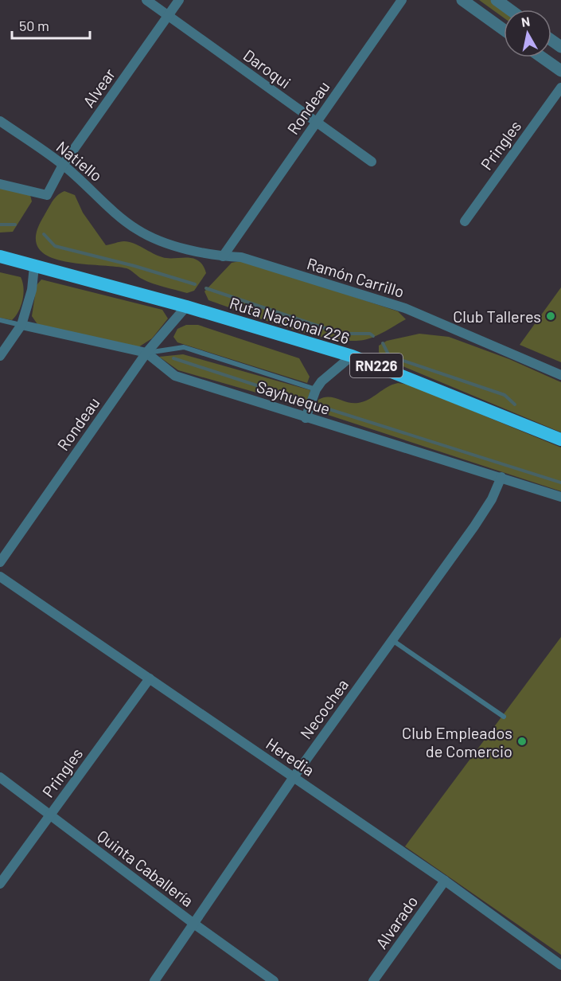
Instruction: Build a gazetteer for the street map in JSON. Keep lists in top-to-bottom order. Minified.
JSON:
{"streets":{"highway":["Ruta Nacional 226","RN226"],"street":["Daroqui","Alvear","Rondeau","Pringles","Natiello","Ramón Carrillo","Sayhueque","Necochea","Heredia","Quinta Caballería","Alvarado"]},"crossings":[["Daroqui","Alvear"],["Daroqui","Rondeau"],["Alvear","Natiello"],["Rondeau","Ramón Carrillo"],["Rondeau","Ruta Nacional 226"],["Rondeau","Sayhueque"],["Pringles","Heredia"],["Pringles","Quinta Caballería"],["Natiello","Ramón Carrillo"],["Sayhueque","Necochea"],["Necochea","Heredia"],["Necochea","Quinta Caballería"],["Heredia","Alvarado"]],"places":["Club Talleres","Club Empleados de Comercio"],"scale_bar":"50 m","north":"top"}
